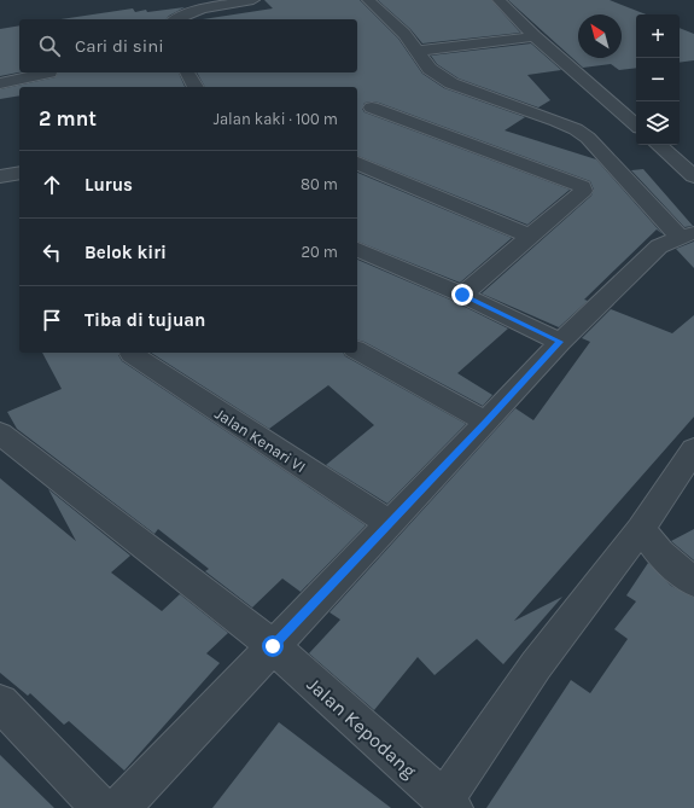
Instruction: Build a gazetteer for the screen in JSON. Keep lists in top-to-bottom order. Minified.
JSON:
{"streets":{"street":["Jalan Kenari VI","Jalan Kepodang"]},"north":"top left","page":{"map_buttons":["+","−"],"search":"Cari di sini","heading":["2 mnt","Jalan kaki · 100 m"],"list":[["Lurus","80 m"],["Belok kiri","20 m"],"Tiba di tujuan"]}}
